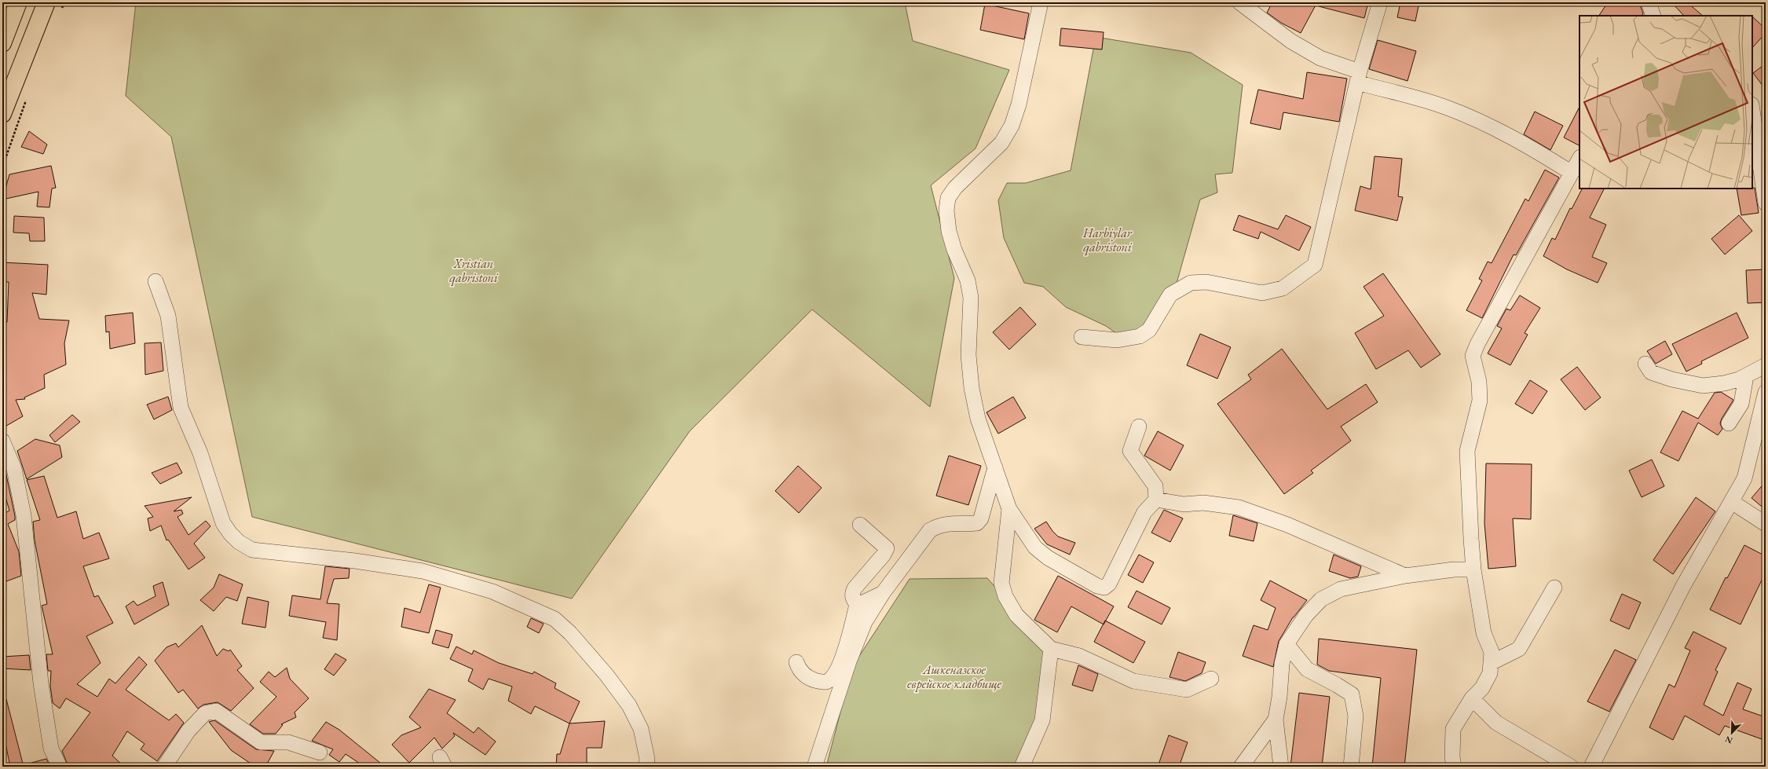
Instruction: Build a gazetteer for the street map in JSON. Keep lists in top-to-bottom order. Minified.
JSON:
{"parks":["Harbiylar qabristoni","Xristian qabristoni","Ашкеназское еврейское кладбище"],"north":"bottom left"}
